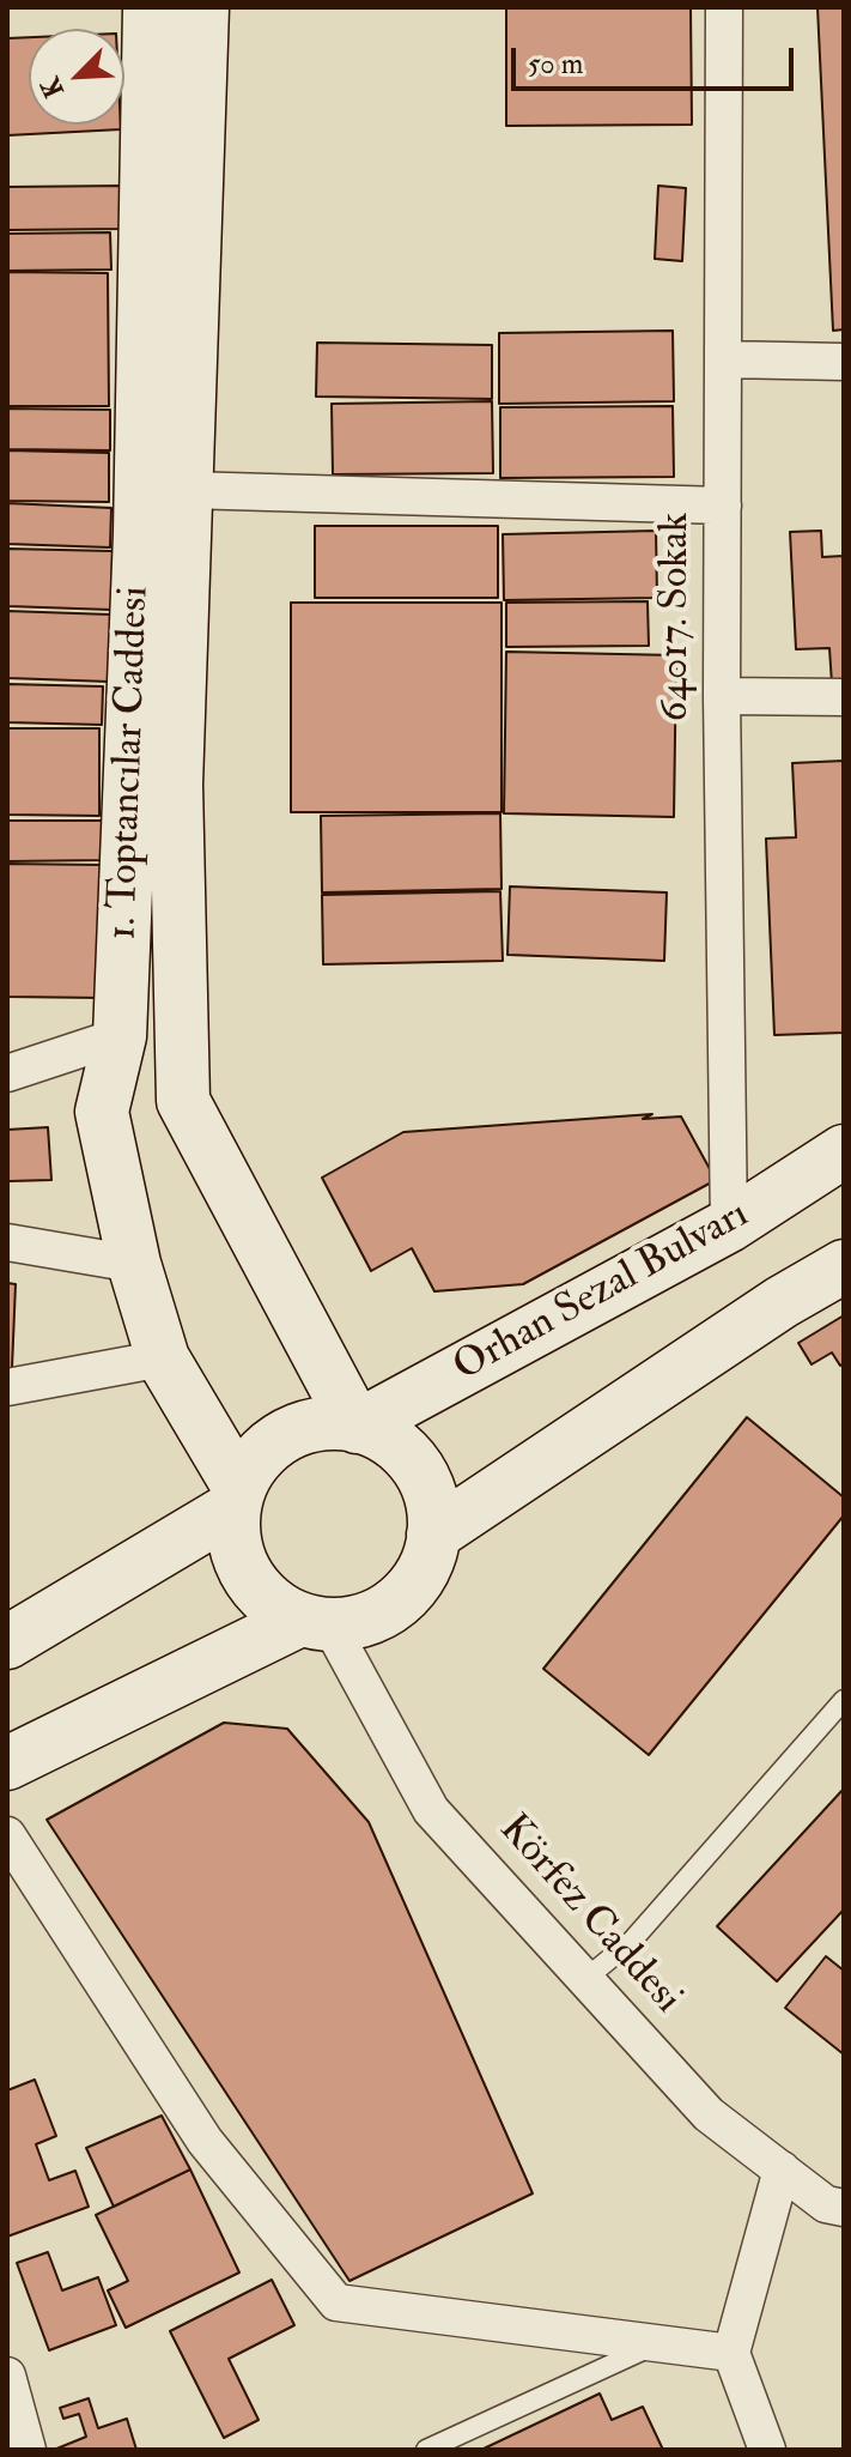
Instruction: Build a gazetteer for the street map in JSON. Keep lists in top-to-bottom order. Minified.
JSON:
{"streets":{"street":["64017. Sokak","1. Toptancılar Caddesi","Orhan Sezal Bulvarı","Körfez Caddesi"]},"crossings":[["64017. Sokak","Orhan Sezal Bulvarı"],["1. Toptancılar Caddesi","Orhan Sezal Bulvarı"],["1. Toptancılar Caddesi","Körfez Caddesi"],["Orhan Sezal Bulvarı","Körfez Caddesi"]],"scale_bar":"50 m","north":"bottom left"}
